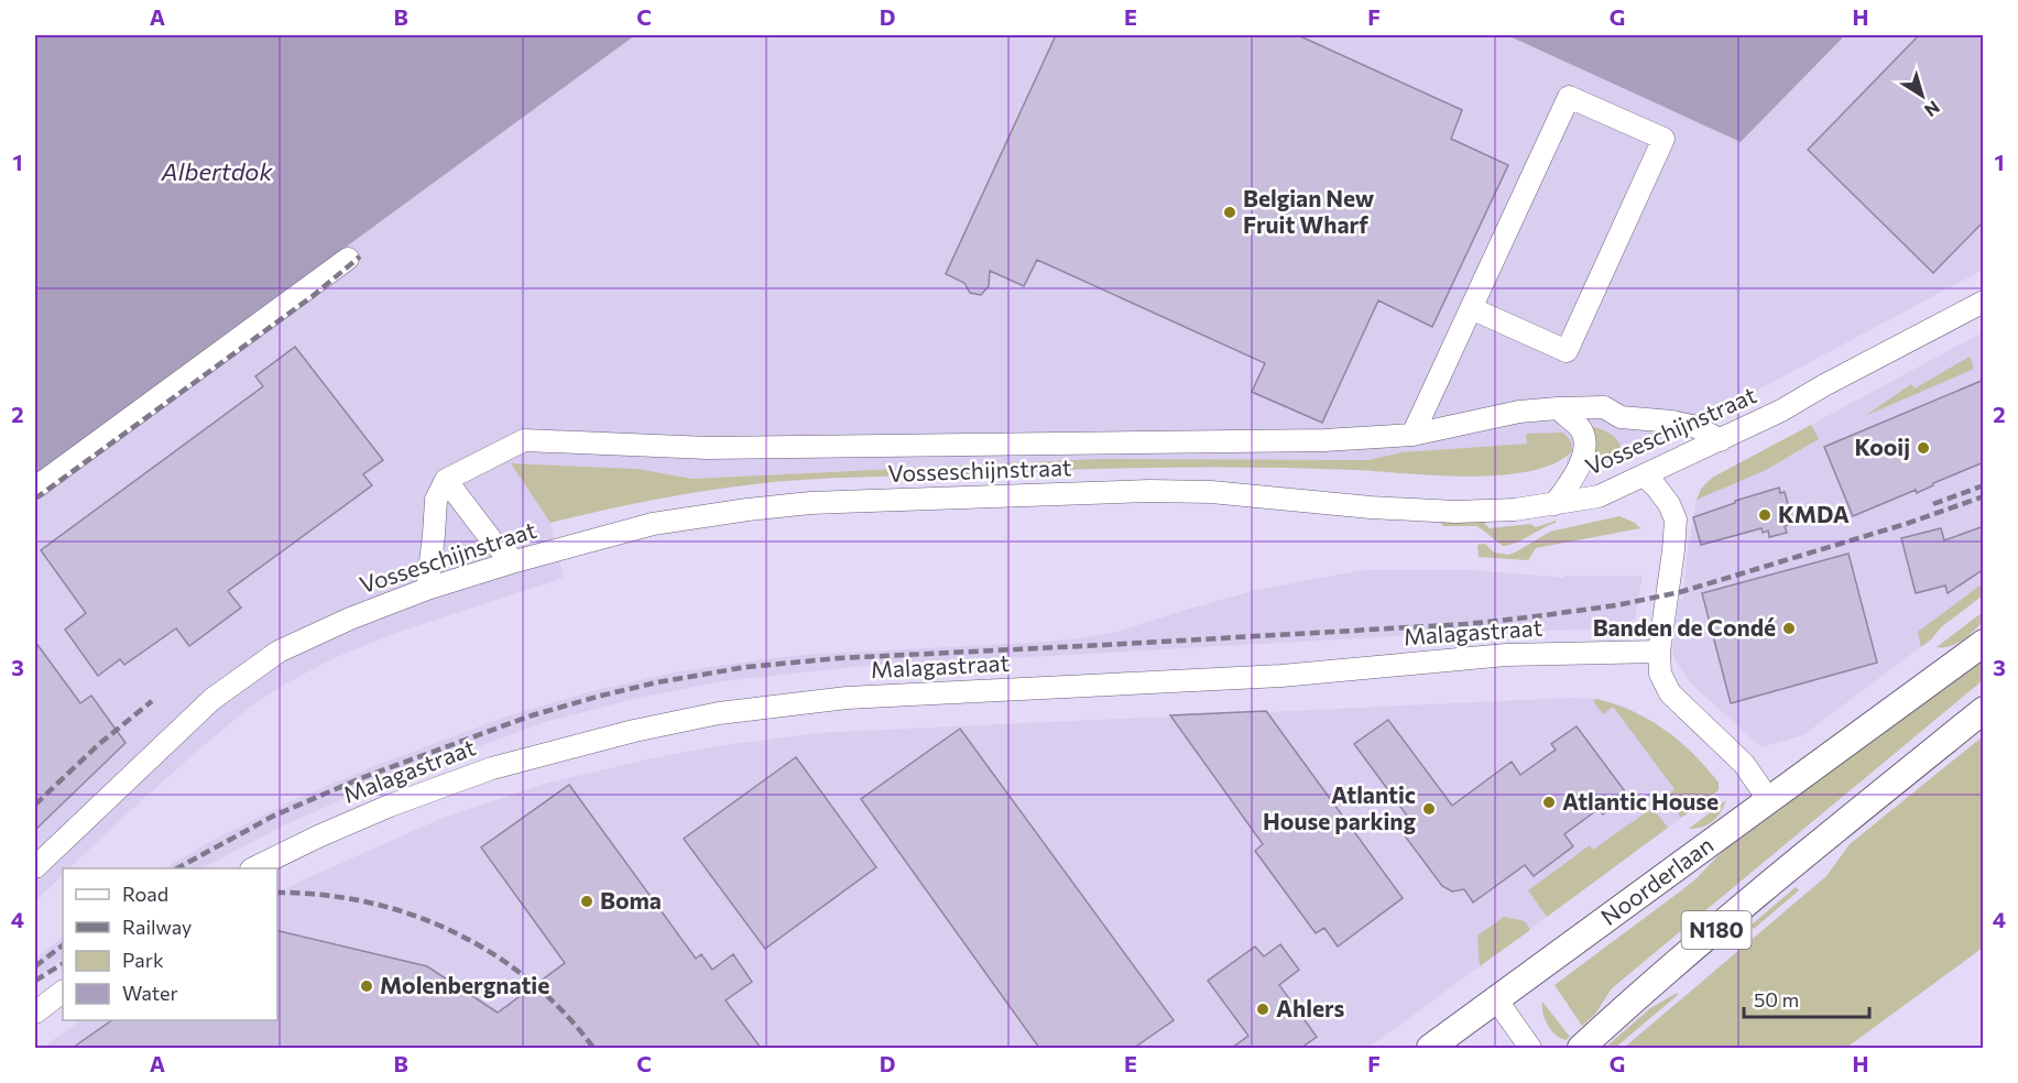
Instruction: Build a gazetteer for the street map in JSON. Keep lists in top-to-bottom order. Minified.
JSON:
{"streets":{"main road":["Noorderlaan","N180"],"street":["Vosseschijnstraat","Malagastraat"]},"water":["Albertdok"],"places":["Belgian New Fruit Wharf","Kooij","KMDA","Banden de Condé","Atlantic House","Atlantic House parking","Boma","Molenbergnatie","Ahlers"],"legend":["Road","Railway","Park","Water"],"scale_bar":"50 m","north":"bottom right","grid":{"columns":["A","B","C","D","E","F","G","H"],"rows":["1","2","3","4"]}}
